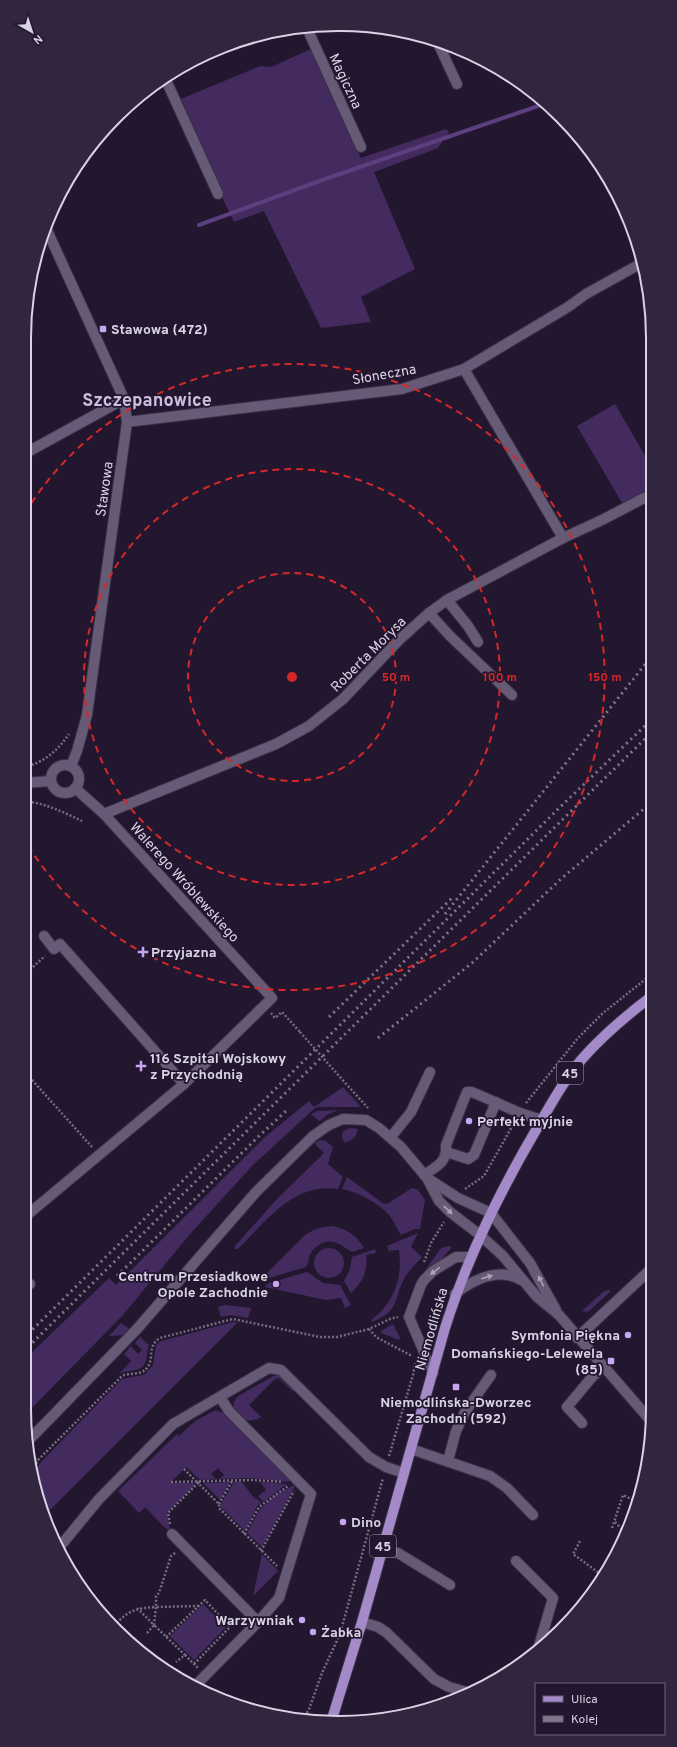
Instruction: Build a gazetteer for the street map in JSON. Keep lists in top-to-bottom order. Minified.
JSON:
{"streets":{"main road":["45","Niemodlińska"],"street":["Magiczna","Słoneczna","Stawowa","Roberta Morysa","Walerego Wróblewskiego"]},"crossings":[["Słoneczna","Stawowa"],["Stawowa","Walerego Wróblewskiego"],["Roberta Morysa","Walerego Wróblewskiego"]],"districts":["Szczepanowice"],"places":{"transit":["Stawowa (472)","Domańskiego-Lelewela (85)","Niemodlińska-Dworzec Zachodni (592)"],"health":["Przyjazna","116 Szpital Wojskowy z Przychodnią"],"other":["Perfekt myjnie","Centrum Przesiadkowe Opole Zachodnie","Symfonia Piękna","Dino","Warzywniak","Żabka"]},"legend":["Ulica","Kolej"],"north":"bottom right","rings":["50 m","100 m","150 m"]}
